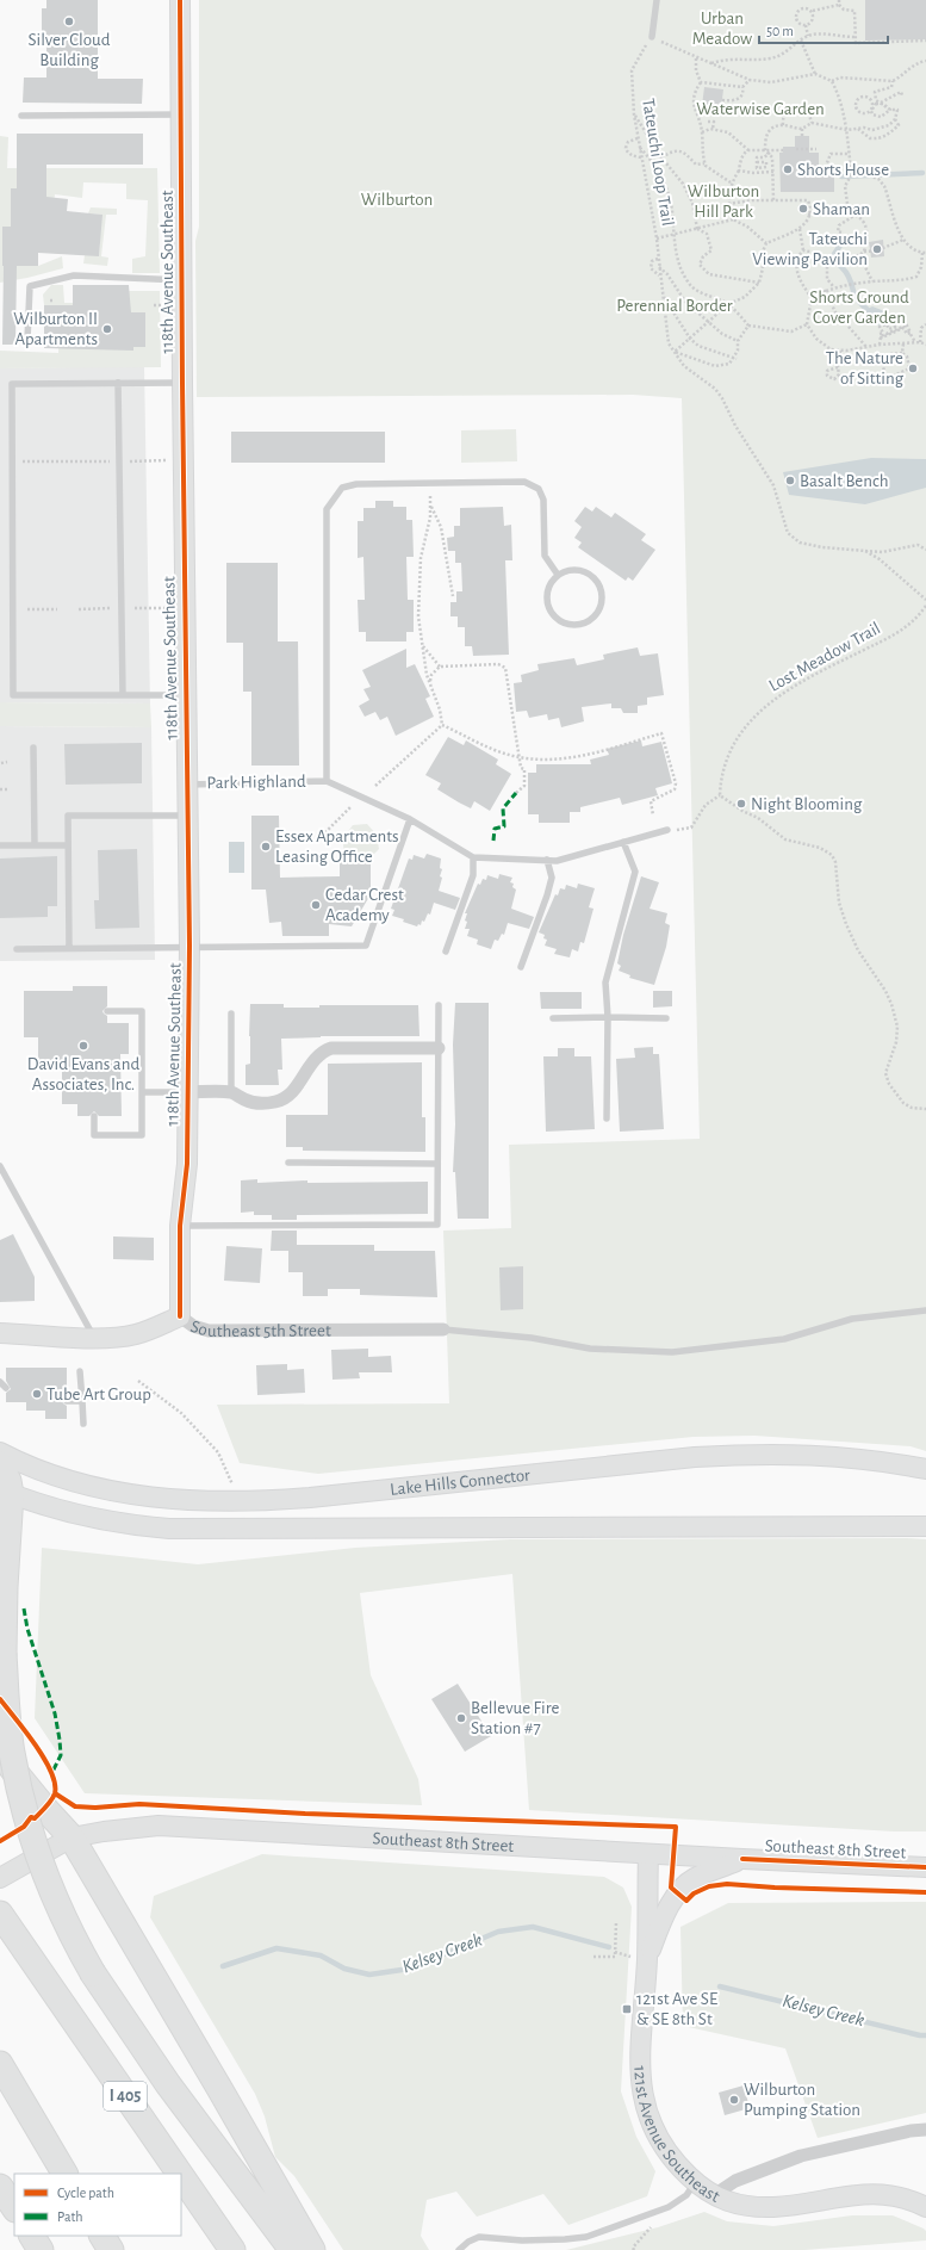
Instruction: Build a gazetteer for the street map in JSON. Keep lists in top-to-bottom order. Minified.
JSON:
{"streets":{"highway":["I 405"],"main road":["118th Avenue Southeast","Southeast 5th Street","Lake Hills Connector","Southeast 8th Street","121st Avenue Southeast"],"lane":["Park Highland"],"path":["Tateuchi Loop Trail","Lost Meadow Trail"]},"crossings":[["118th Avenue Southeast","Park Highland"],["118th Avenue Southeast","Southeast 5th Street"],["Southeast 8th Street","121st Avenue Southeast"]],"water":["Kelsey Creek"],"parks":["Urban Meadow","Waterwise Garden","Wilburton Hill Park","Wilburton","Shorts Ground Cover Garden","Perennial Border"],"places":{"other":["Silver Cloud Building","Shorts House","Shaman","Tateuchi Viewing Pavilion","Wilburton II Apartments","The Nature of Sitting","Basalt Bench","Night Blooming","Essex Apartments Leasing Office","Cedar Crest Academy","David Evans and Associates, Inc.","Tube Art Group","Bellevue Fire Station #7","Wilburton Pumping Station"],"transit":["121st Ave SE & SE 8th St"]},"legend":["Cycle path","Path"],"scale_bar":"50 m"}
